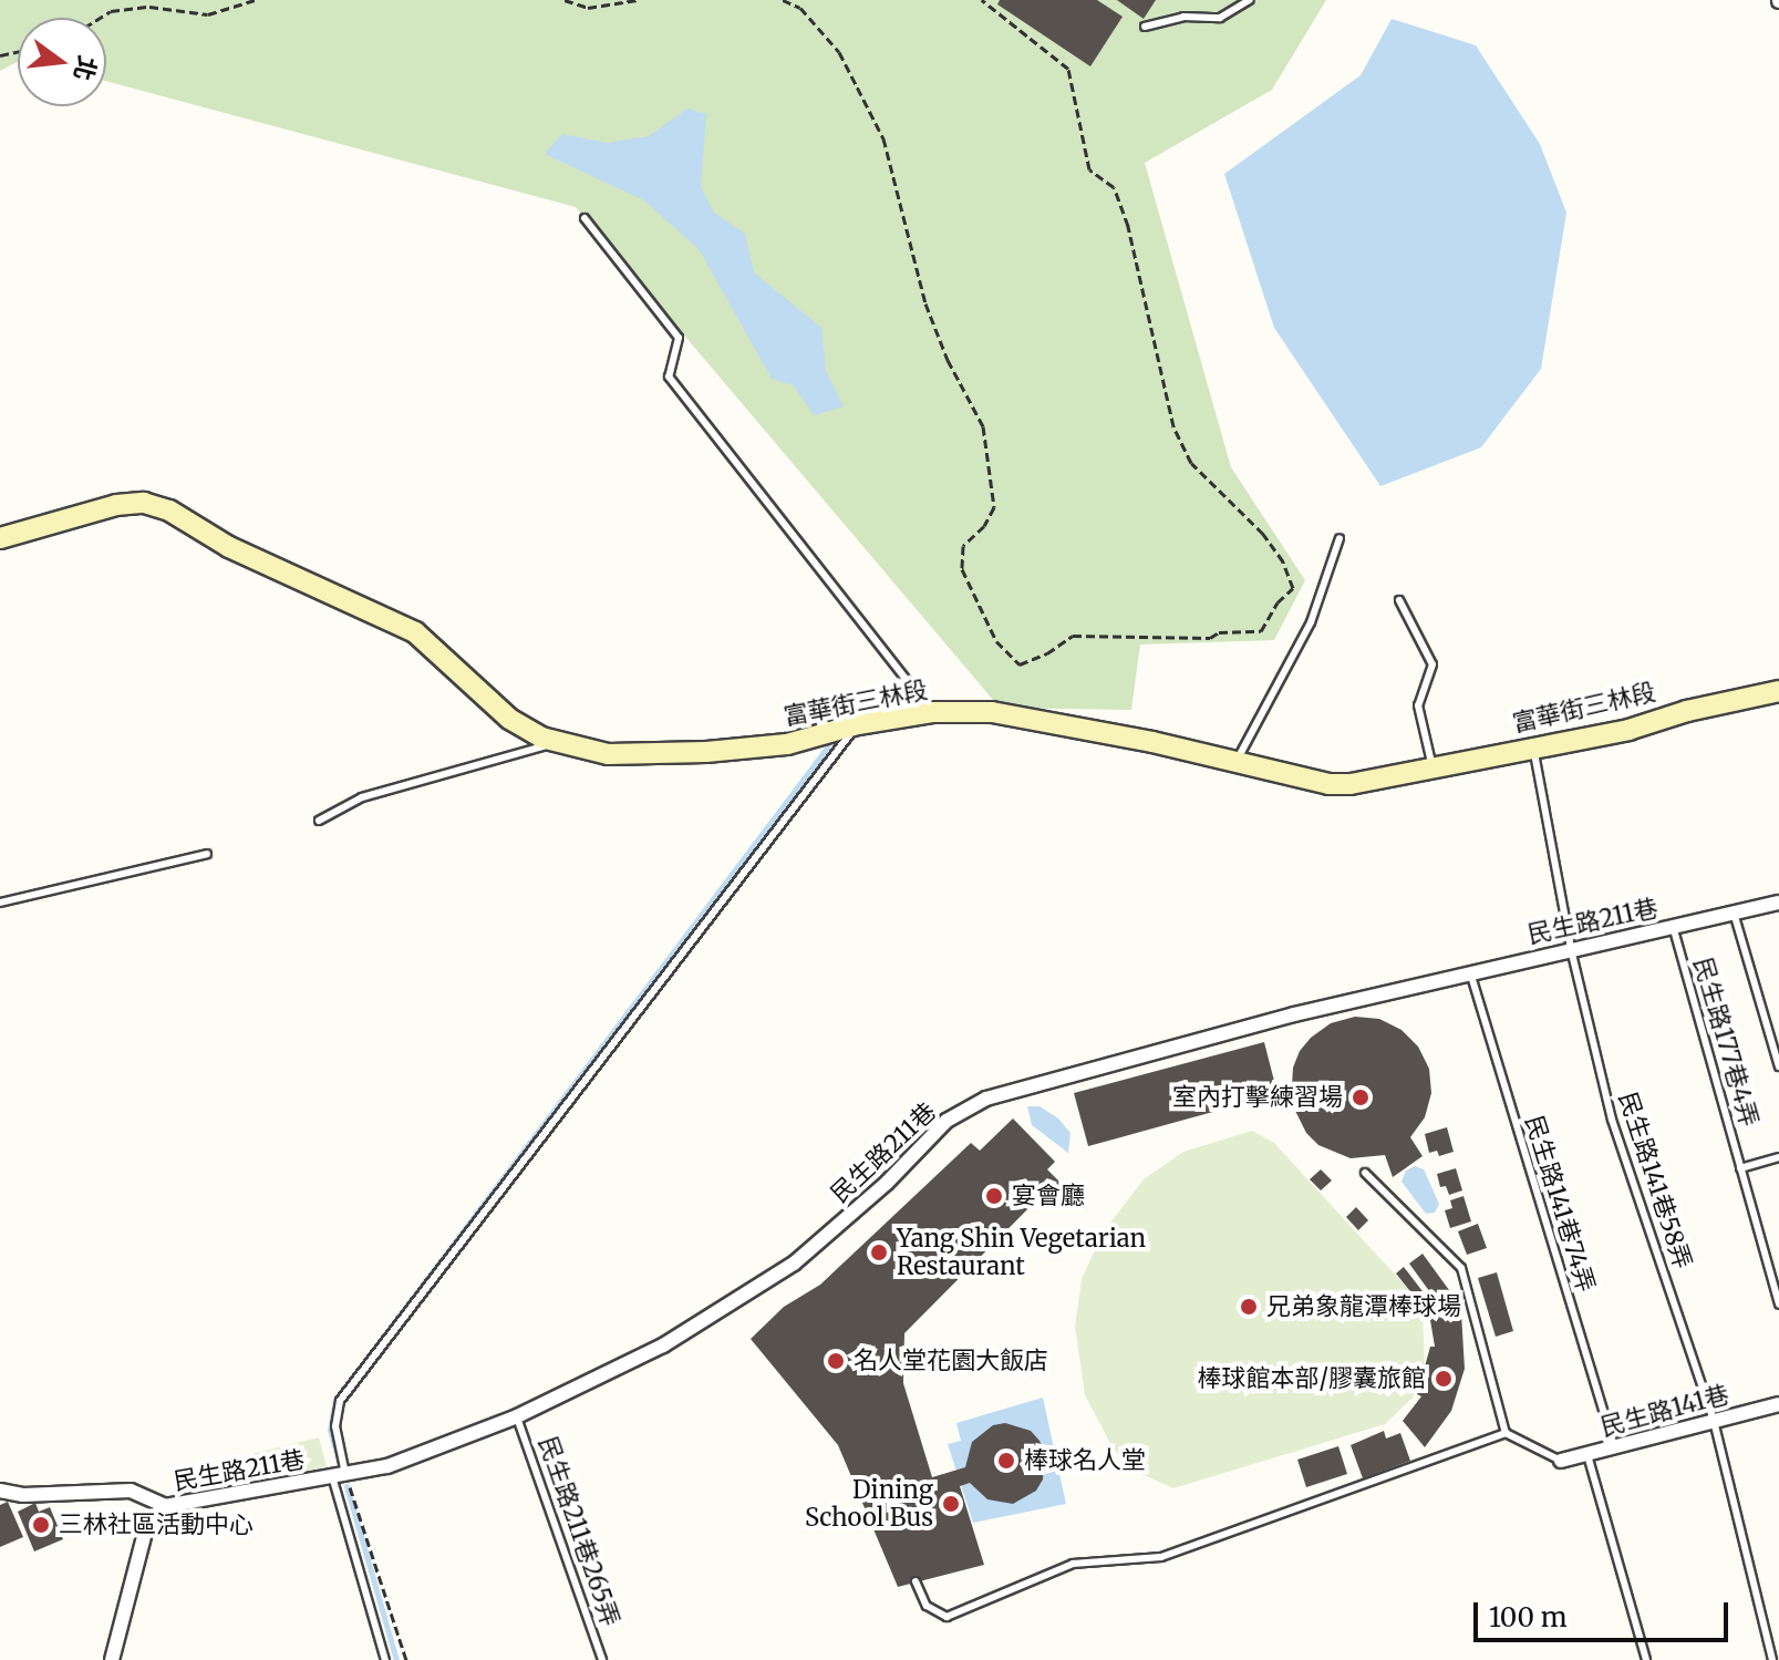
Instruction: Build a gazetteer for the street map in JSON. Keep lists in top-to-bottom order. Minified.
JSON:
{"streets":{"street":["富華街三林段","民生路211巷","民生路141巷"],"lane":["民生路177巷4弄","民生路141巷58弄","民生路141巷74弄","民生路211巷265弄"]},"crossings":[["富華街三林段","民生路141巷58弄"],["民生路211巷","民生路177巷4弄"],["民生路211巷","民生路141巷58弄"],["民生路211巷","民生路141巷74弄"],["民生路211巷","民生路211巷265弄"],["民生路141巷58弄","民生路141巷"],["民生路141巷74弄","民生路141巷"]],"places":["室內打擊練習場","宴會廳","Yang Shin Vegetarian Restaurant","兄弟象龍潭棒球場","名人堂花園大飯店","棒球館本部/膠囊旅館","棒球名人堂","Dining School Bus","三林社區活動中心"],"scale_bar":"100 m","north":"right"}
